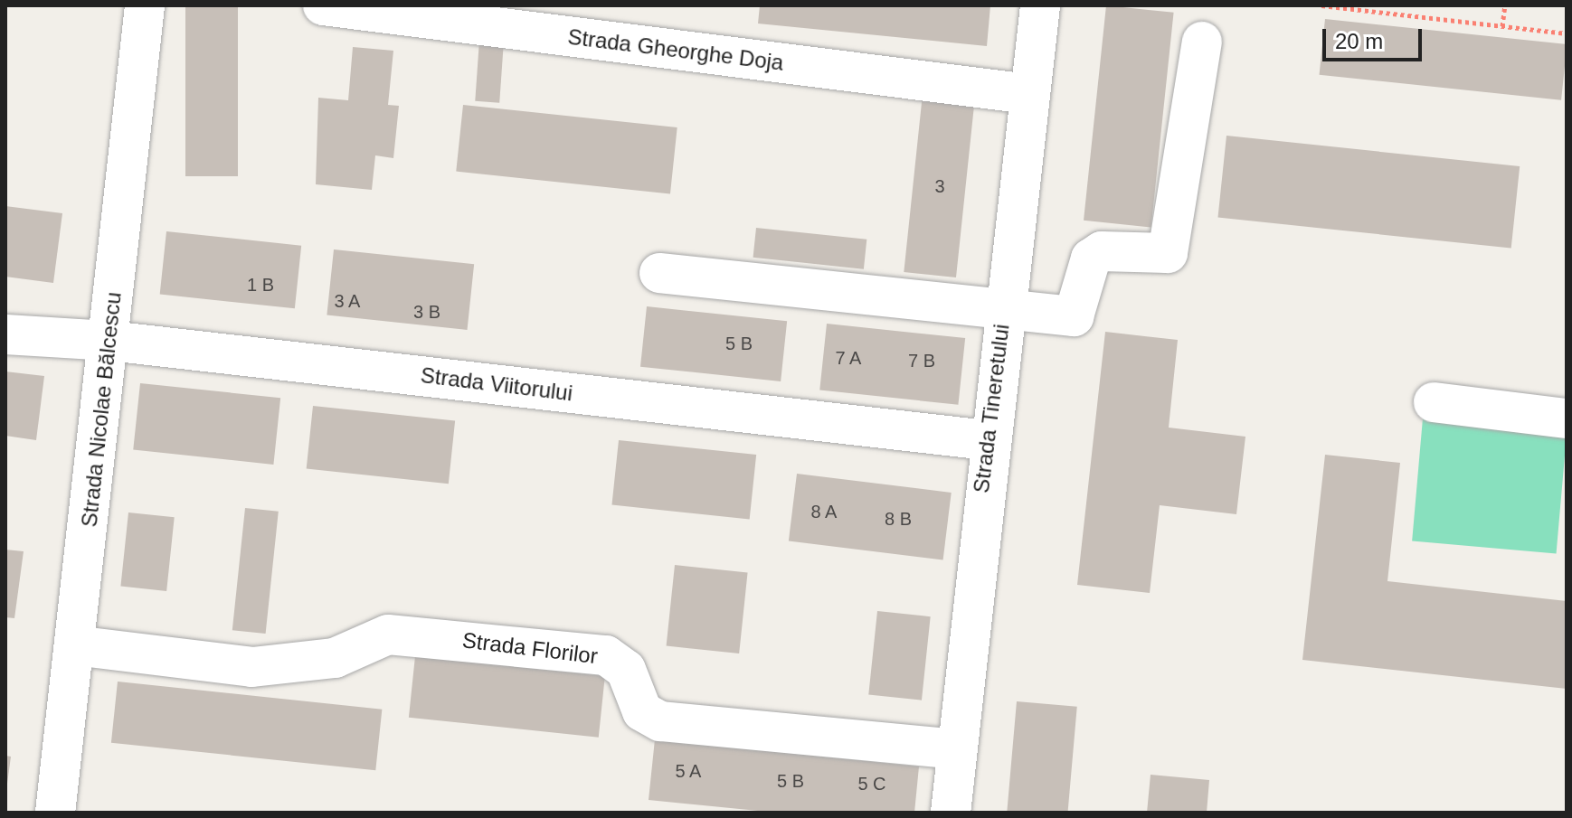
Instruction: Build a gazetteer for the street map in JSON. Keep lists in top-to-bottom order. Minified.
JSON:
{"streets":{"street":["Strada Gheorghe Doja","Strada Viitorului","Strada Tineretului","Strada Nicolae Bălcescu","Strada Florilor"]},"crossings":[["Strada Gheorghe Doja","Strada Tineretului"],["Strada Viitorului","Strada Tineretului"],["Strada Viitorului","Strada Nicolae Bălcescu"],["Strada Tineretului","Strada Florilor"],["Strada Nicolae Bălcescu","Strada Florilor"]],"house_numbers":["3","1 B","3 A","3 B","5 B","7 A","7 B","8 A","8 B","5 A","5 B","5 C"],"scale_bar":"20 m"}
